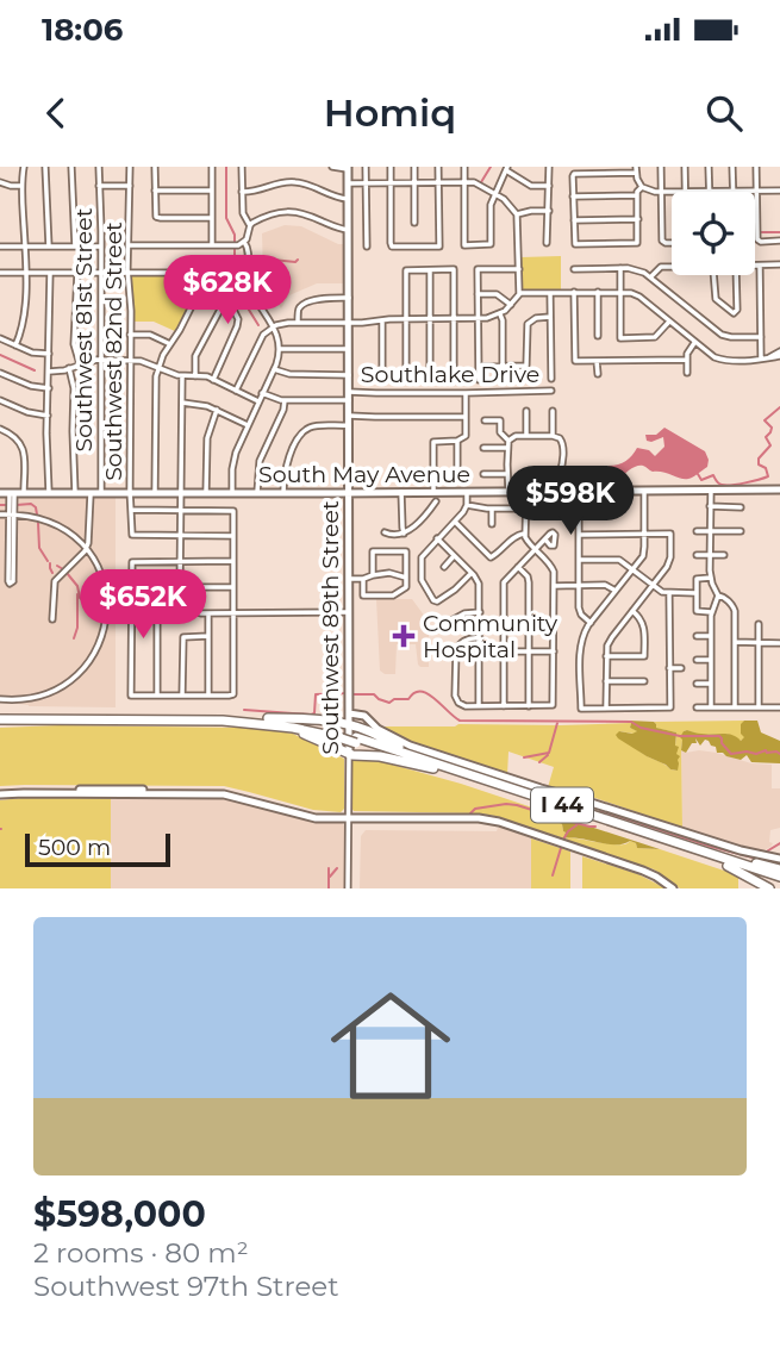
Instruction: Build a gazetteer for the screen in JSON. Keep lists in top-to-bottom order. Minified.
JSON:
{"streets":{"highway":["I 44"],"main road":["South May Avenue","Southwest 89th Street"],"street":["Southwest 81st Street","Southwest 82nd Street","Southlake Drive"]},"crossings":[["Southwest 81st Street","South May Avenue"],["Southwest 82nd Street","South May Avenue"],["Southlake Drive","Southwest 89th Street"],["South May Avenue","Southwest 89th Street"]],"places":{"health":["Community Hospital"]},"scale_bar":"500 m","page":{"status":"18:06","header":"Homiq","price":["$628K","$598K","$652K"],"scale":"500 m","list":[{"name":"$598,000","note":"2 rooms · 80 m² · Southwest 97th Street"}]}}
